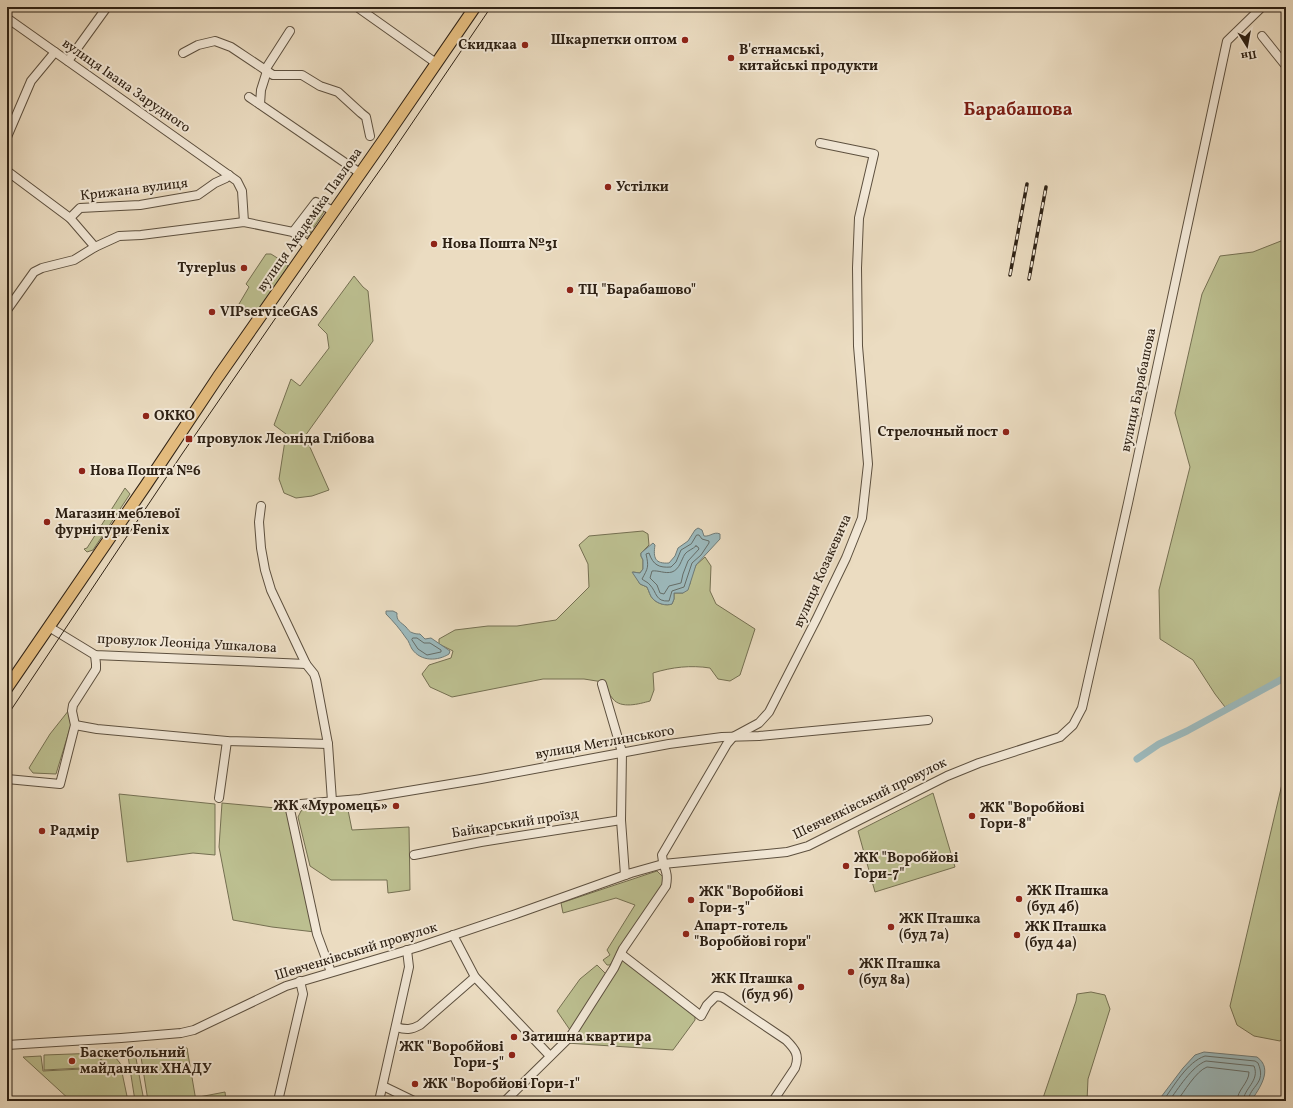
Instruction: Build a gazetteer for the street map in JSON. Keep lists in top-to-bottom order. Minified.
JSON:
{"streets":{"main road":["вулиця Академіка Павлова"],"street":["вулиця Івана Зарудного","Крижана вулиця","вулиця Барабашова","вулиця Козакевича","провулок Леоніда Ушкалова","вулиця Метлинського","Шевченківський провулок","Байкарський проїзд"]},"crossings":[["вулиця Івана Зарудного","Крижана вулиця"],["вулиця Академіка Павлова","провулок Леоніда Ушкалова"],["вулиця Барабашова","Шевченківський провулок"],["вулиця Козакевича","вулиця Метлинського"],["вулиця Козакевича","Шевченківський провулок"],["вулиця Метлинського","Шевченківський провулок"]],"districts":["Барабашова"],"places":{"other":["Шкарпетки оптом","Скидкаа","В'єтнамські, китайські продукти","Устілки","Нова Пошта №31","Tyreplus","ТЦ \"Барабашово\"","VIPserviceGAS","ОККО","Стрелочный пост","Нова Пошта №6","Магазин меблевої фурнітури Fenix","ЖК «Муромець»","ЖК \"Воробйові Гори-8\"","Радмір","ЖК \"Воробйові Гори-7\"","ЖК Пташка (буд 4б)","ЖК \"Воробйові Гори-3\"","ЖК Пташка (буд 7а)","Апарт-готель \"Воробйові гори\"","ЖК Пташка (буд 4а)","ЖК Пташка (буд 8а)","ЖК Пташка (буд 9б)","Затишна квартира","ЖК \"Воробйові Гори-5\"","Баскетбольний майданчик ХНАДУ","ЖК \"Воробйові Гори-1\""],"transit":["провулок Леоніда Глібова"]},"north":"bottom"}
